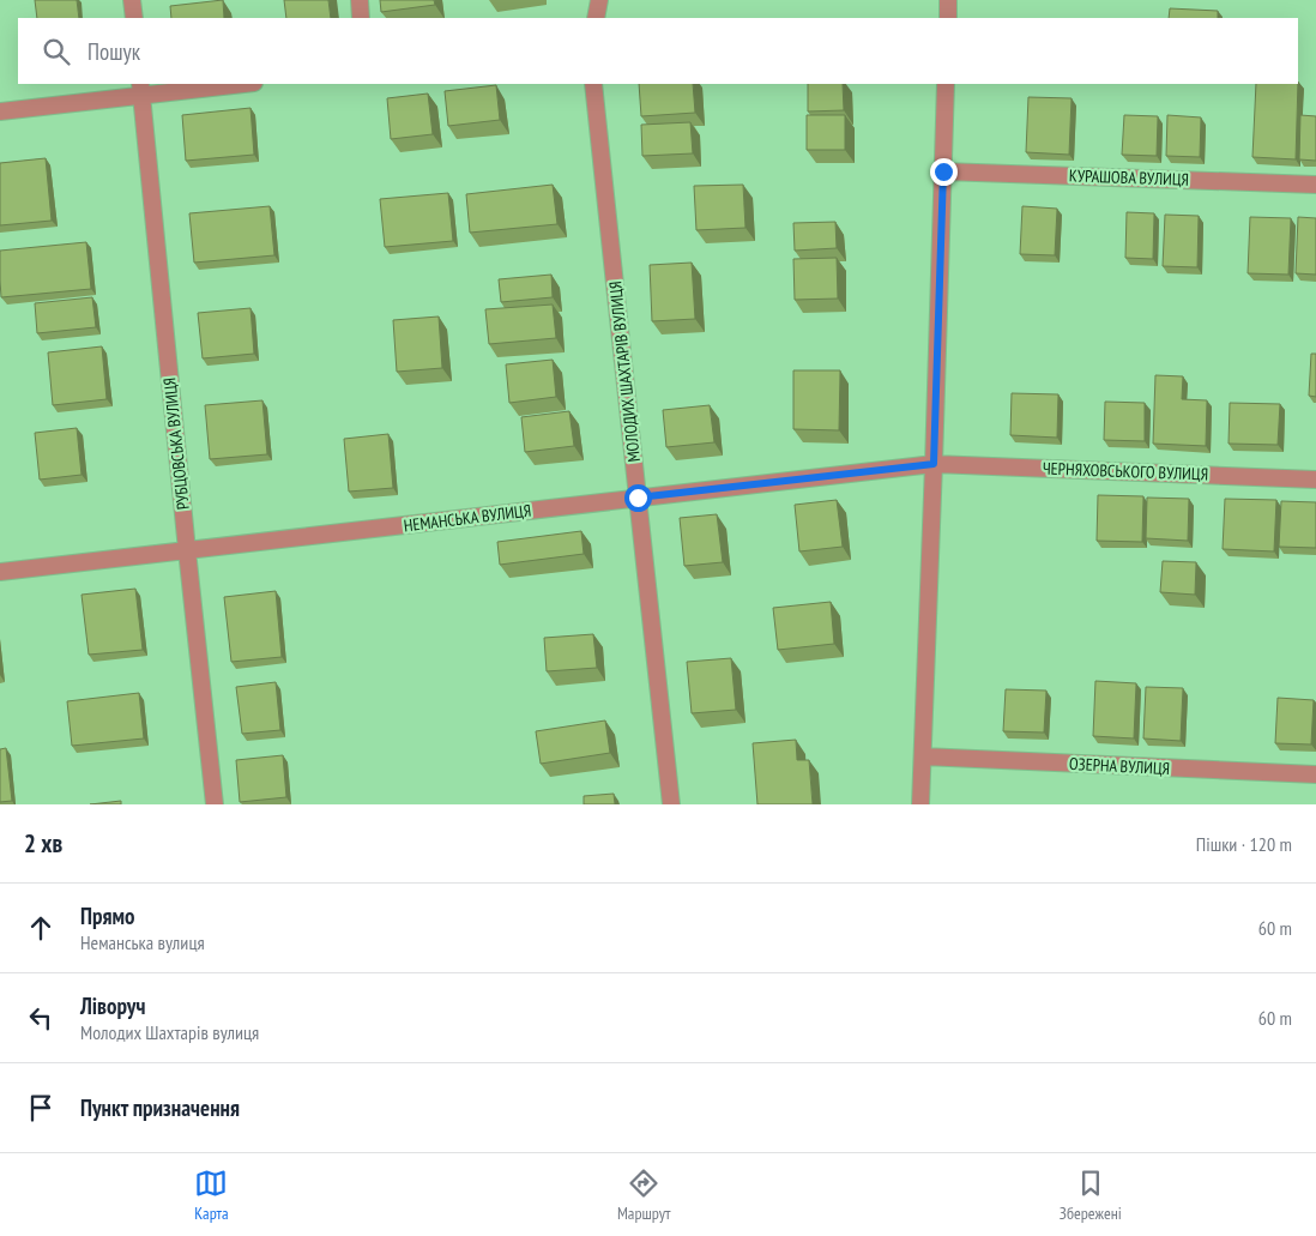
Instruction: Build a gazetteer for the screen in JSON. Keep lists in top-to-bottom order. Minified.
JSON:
{"streets":{"street":["КУРАШОВА ВУЛИЦЯ","МОЛОДИХ ШАХТАРІВ ВУЛИЦЯ","РУБЦОВСЬКА ВУЛИЦЯ","ЧЕРНЯХОВСЬКОГО ВУЛИЦЯ","НЕМАНСЬКА ВУЛИЦЯ","ОЗЕРНА ВУЛИЦЯ"]},"crossings":[["МОЛОДИХ ШАХТАРІВ ВУЛИЦЯ","НЕМАНСЬКА ВУЛИЦЯ"],["РУБЦОВСЬКА ВУЛИЦЯ","НЕМАНСЬКА ВУЛИЦЯ"],["ЧЕРНЯХОВСЬКОГО ВУЛИЦЯ","НЕМАНСЬКА ВУЛИЦЯ"]],"page":{"search":"Пошук","heading":["2 хв","Пішки · 120 m"],"list":[["Прямо","Неманська вулиця","60 m"],["Ліворуч","Молодих Шахтарів вулиця","60 m"],"Пункт призначення"],"nav":["Карта","Маршрут","Збережені"]}}
